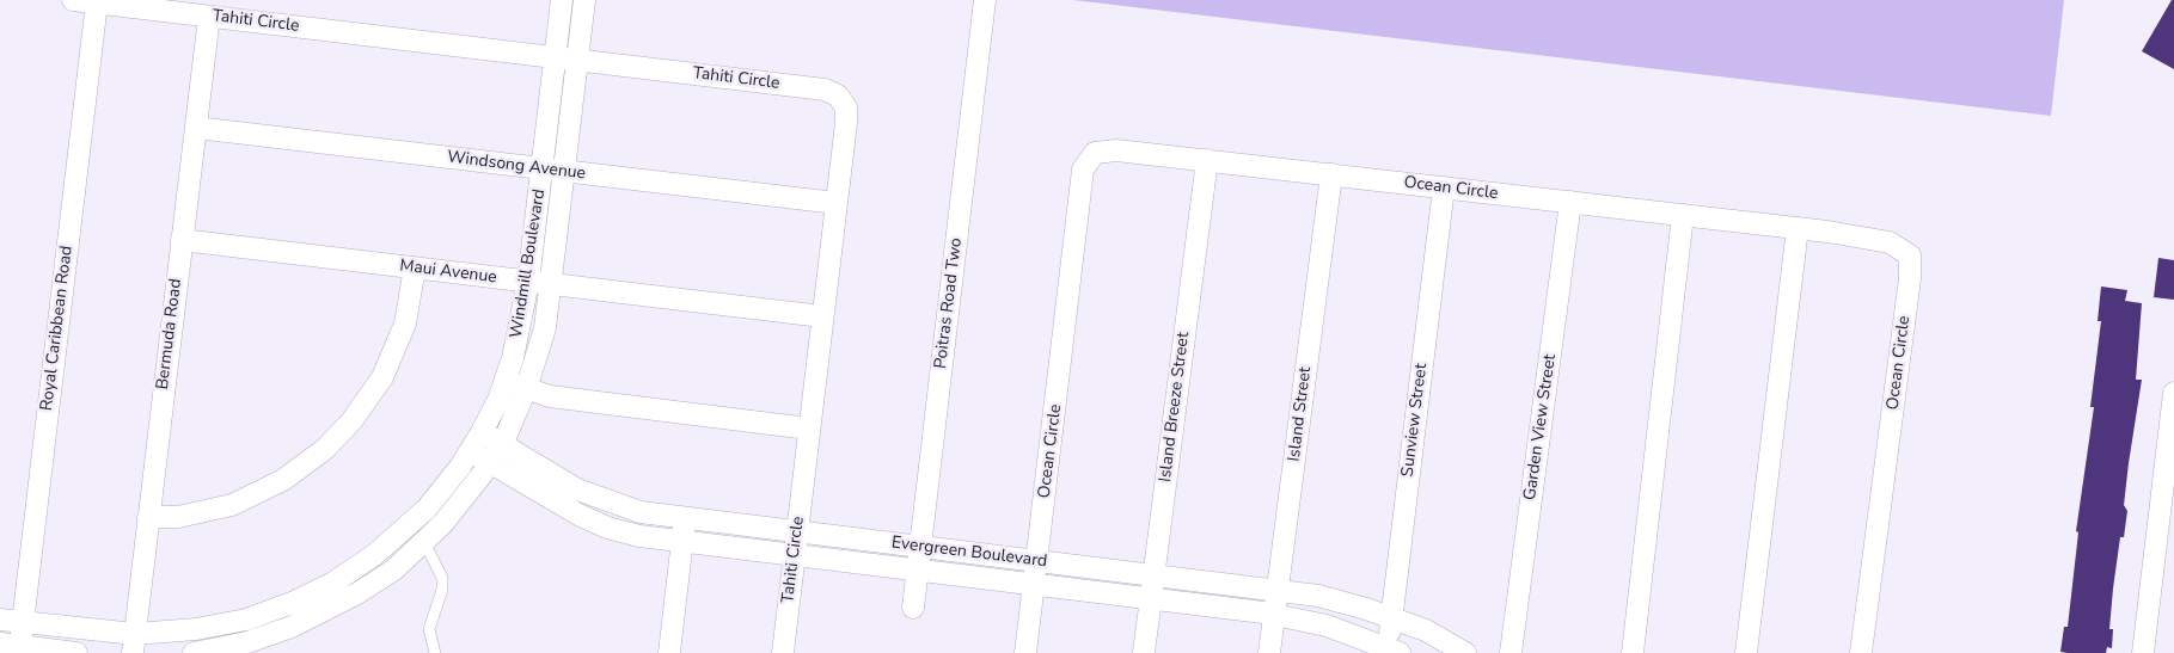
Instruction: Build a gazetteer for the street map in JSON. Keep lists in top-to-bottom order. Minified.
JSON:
{"streets":{"street":["Tahiti Circle","Windsong Avenue","Ocean Circle","Windmill Boulevard","Maui Avenue","Poitras Road Two","Royal Caribbean Road","Bermuda Road","Island Breeze Street","Island Street","Sunview Street","Garden View Street","Evergreen Boulevard"]},"crossings":[["Tahiti Circle","Windsong Avenue"],["Tahiti Circle","Windmill Boulevard"],["Tahiti Circle","Maui Avenue"],["Tahiti Circle","Royal Caribbean Road"],["Tahiti Circle","Bermuda Road"],["Tahiti Circle","Evergreen Boulevard"],["Windsong Avenue","Windmill Boulevard"],["Windsong Avenue","Bermuda Road"],["Ocean Circle","Island Breeze Street"],["Ocean Circle","Island Street"],["Ocean Circle","Sunview Street"],["Ocean Circle","Garden View Street"],["Ocean Circle","Evergreen Boulevard"],["Windmill Boulevard","Maui Avenue"],["Windmill Boulevard","Royal Caribbean Road"],["Windmill Boulevard","Bermuda Road"],["Windmill Boulevard","Evergreen Boulevard"],["Maui Avenue","Bermuda Road"],["Poitras Road Two","Evergreen Boulevard"],["Island Breeze Street","Evergreen Boulevard"],["Island Street","Evergreen Boulevard"],["Sunview Street","Evergreen Boulevard"]]}
